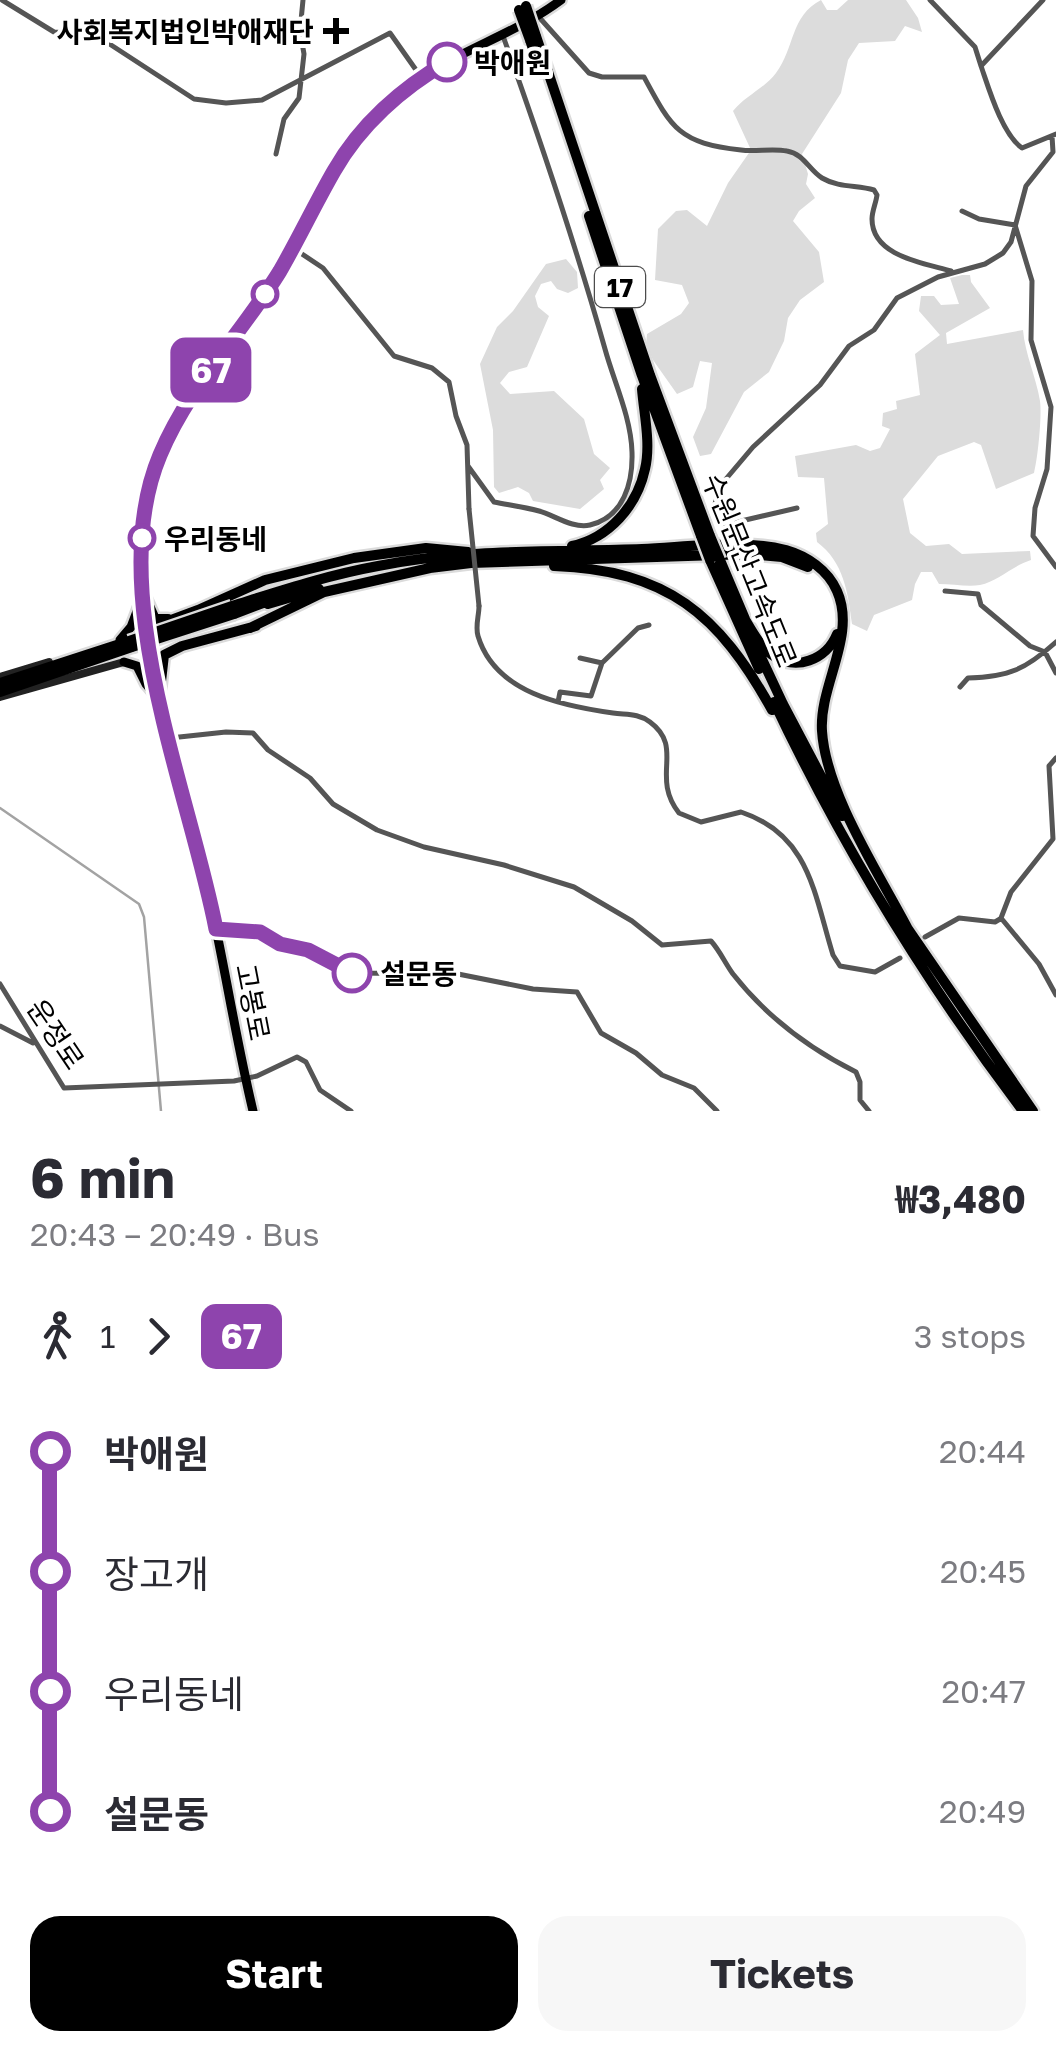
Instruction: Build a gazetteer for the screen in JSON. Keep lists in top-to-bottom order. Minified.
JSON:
{"streets":{"highway":["17","수원문산고속도로"],"main road":["고봉로"],"street":["운정로"]},"crossings":[["고봉로","운정로"]],"places":{"health":["사회복지법인박애재단"],"other":["박애원","우리동네","설문동"]},"lines":["bus line 67"],"page":{"on_map":"67","heading":["6 min","20:43 – 20:49 · Bus","₩3,480"],"legs":["1","67","3 stops"],"list":[{"name":"박애원","value":"20:44"},{"name":"장고개","value":"20:45"},{"name":"우리동네","value":"20:47"},{"name":"설문동","value":"20:49"}],"buttons":["Start","Tickets"]}}
